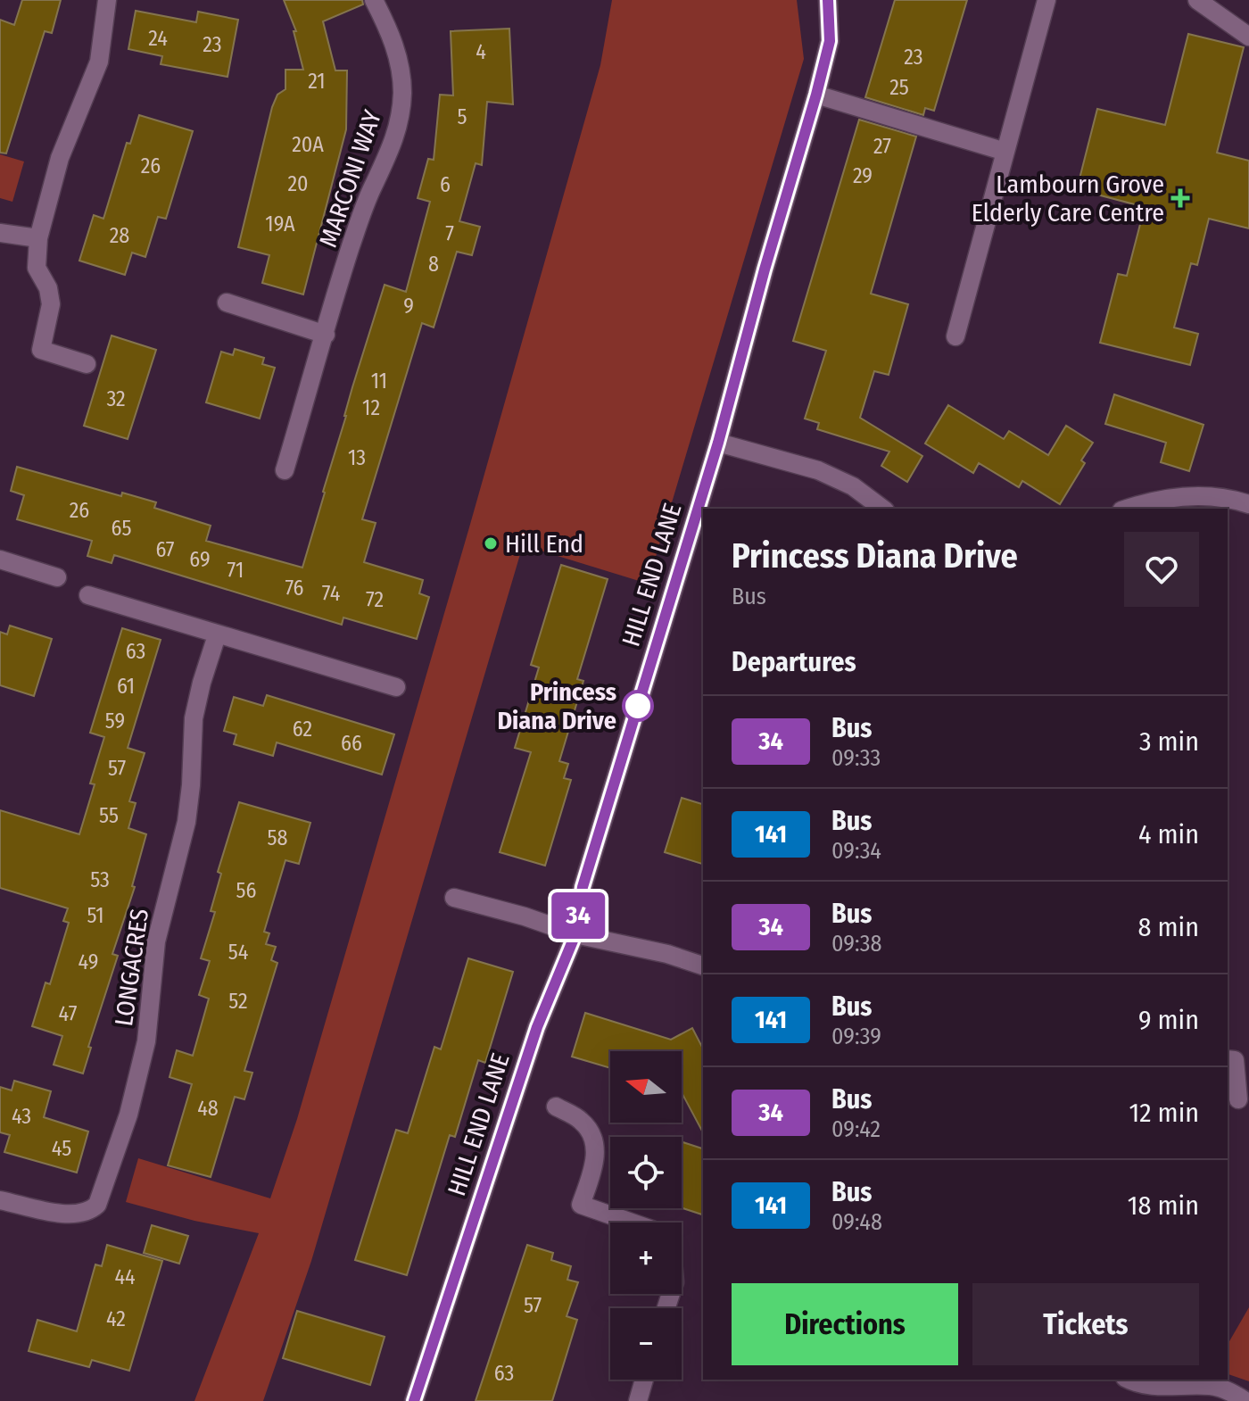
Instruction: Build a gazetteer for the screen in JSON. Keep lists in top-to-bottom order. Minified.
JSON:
{"streets":{"street":["MARCONI WAY","HILL END LANE","LONGACRES"]},"places":{"health":["Lambourn Grove Elderly Care Centre"],"other":["Hill End","Princess Diana Drive"]},"lines":["bus line 34"],"house_numbers":["24","23","4","23","21","25","5","20A","27","26","29","20","6","19A","7","28","8","9","11","32","12","13","26","65","67","69","71","76","74","72","63","61","59","62","66","57","55","58","53","56","51","54","49","52","47","48","43","45","44","57","42","63"],"north":"left","page":{"on_map":"34","heading":[["Princess Diana Drive","Bus"],"Departures"],"list":[{"mark":"34","name":"Bus","note":"09:33","value":"3 min"},{"mark":"141","name":"Bus","note":"09:34","value":"4 min"},{"mark":"34","name":"Bus","note":"09:38","value":"8 min"},{"mark":"141","name":"Bus","note":"09:39","value":"9 min"},{"mark":"34","name":"Bus","note":"09:42","value":"12 min"},{"mark":"141","name":"Bus","note":"09:48","value":"18 min"}],"map_buttons":["+","−"],"buttons":["Directions","Tickets"]}}
